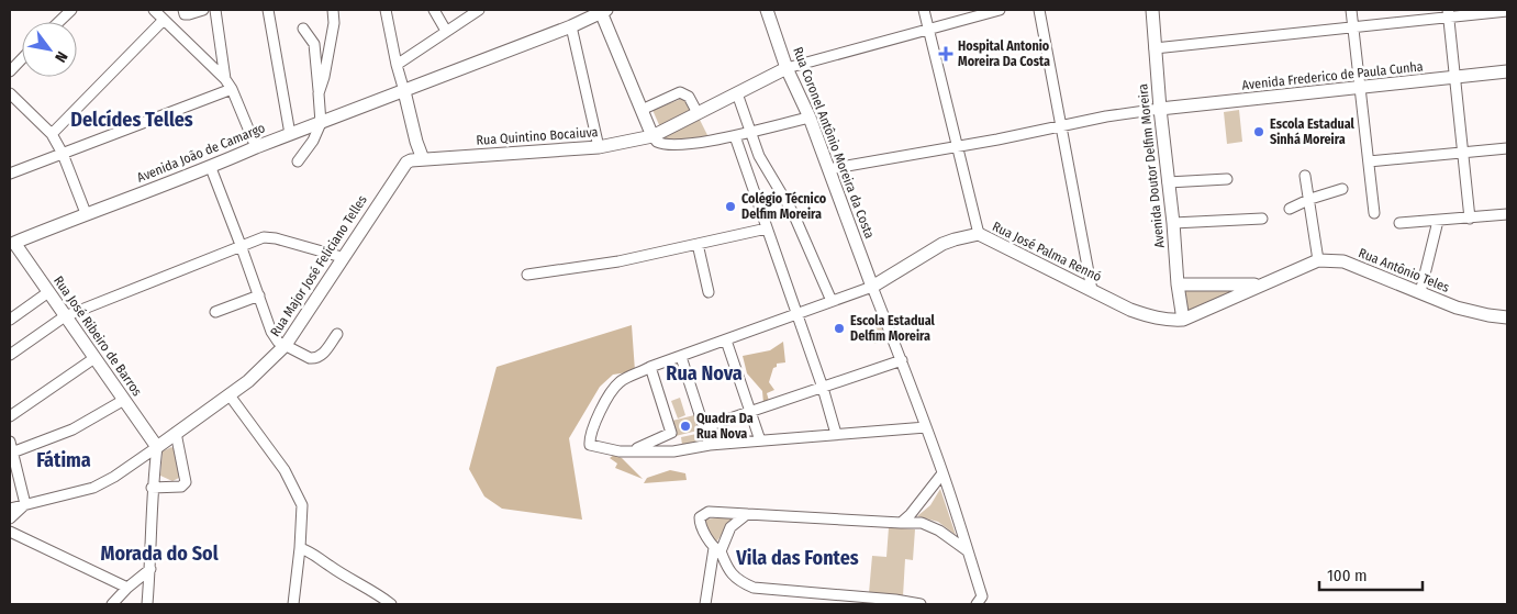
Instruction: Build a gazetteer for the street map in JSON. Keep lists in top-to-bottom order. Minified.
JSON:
{"streets":{"main road":["Avenida Frederico de Paula Cunha","Rua Quintino Bocaiuva","Rua Coronel Antônio Moreira da Costa","Avenida João de Camargo","Avenida Doutor Delfim Moreira","Rua José Palma Rennó","Rua Major José Feliciano Telles","Rua Antônio Teles","Rua José Ribeiro de Barros"]},"crossings":[["Avenida Frederico de Paula Cunha","Avenida Doutor Delfim Moreira"],["Rua Quintino Bocaiuva","Rua Coronel Antônio Moreira da Costa"],["Rua Quintino Bocaiuva","Rua Major José Feliciano Telles"],["Rua Coronel Antônio Moreira da Costa","Rua José Palma Rennó"],["Avenida João de Camargo","Rua José Ribeiro de Barros"],["Avenida Doutor Delfim Moreira","Rua José Palma Rennó"],["Avenida Doutor Delfim Moreira","Rua Antônio Teles"],["Rua José Palma Rennó","Rua Antônio Teles"],["Rua Major José Feliciano Telles","Rua José Ribeiro de Barros"]],"districts":["Delcídes Telles","Rua Nova","Fátima","Morada do Sol","Vila das Fontes"],"places":{"health":["Hospital Antonio Moreira Da Costa"],"other":["Escola Estadual Sinhá Moreira","Colégio Técnico Delfim Moreira","Escola Estadual Delfim Moreira","Quadra Da Rua Nova"]},"scale_bar":"100 m","north":"bottom right"}
